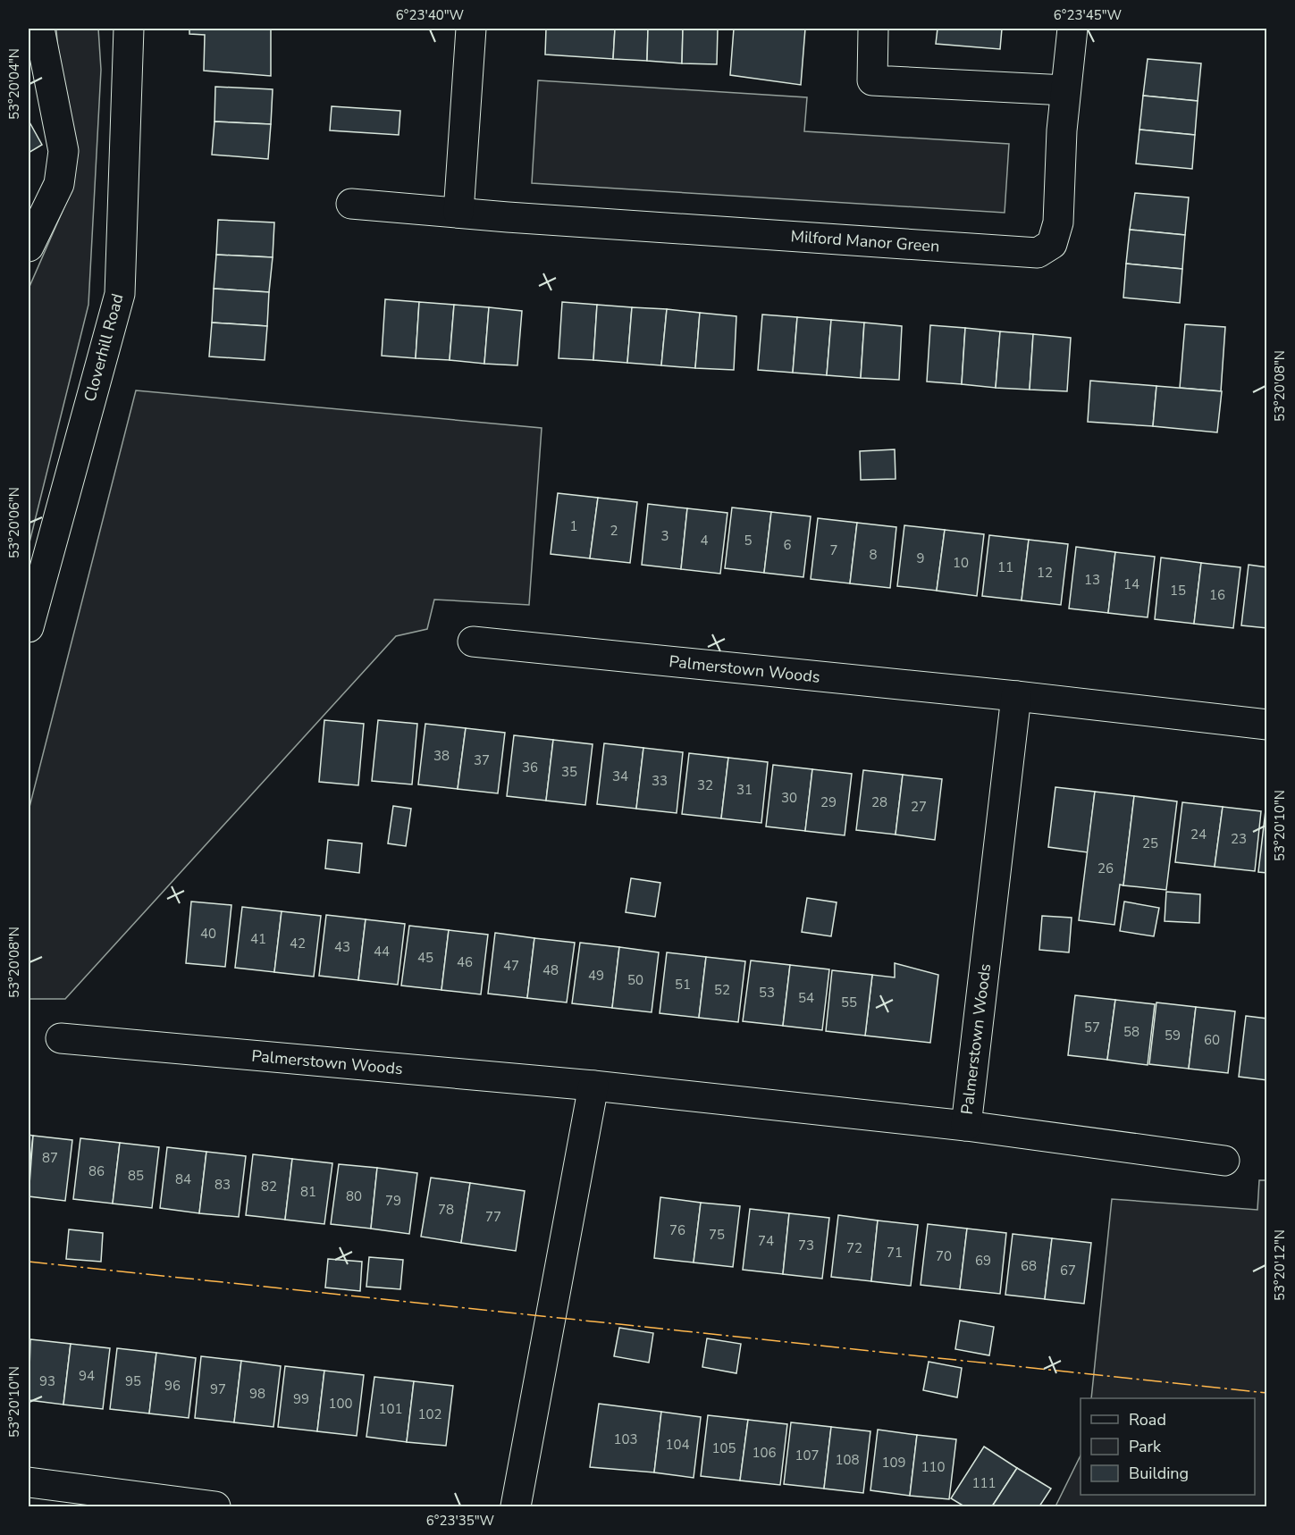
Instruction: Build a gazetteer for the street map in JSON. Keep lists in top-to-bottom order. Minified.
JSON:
{"streets":{"street":["Milford Manor Green","Cloverhill Road","Palmerstown Woods"]},"house_numbers":["1","2","3","4","5","6","7","8","9","10","11","12","13","14","15","16","38","37","36","35","34","33","32","31","30","29","28","27","24","23","25","26","40","41","42","43","44","45","46","47","48","49","50","51","52","53","54","55","57","58","59","60","87","86","85","84","83","82","81","80","79","78","77","76","75","74","73","72","71","70","69","68","67","94","93","95","96","97","98","99","100","101","102","103","104","105","106","107","108","109","110","111"],"legend":["Road","Park","Building"],"coordinates":["6°23'40\"W","6°23'45\"W","53°20'04\"N","53°20'08\"N","53°20'06\"N","53°20'10\"N","53°20'12\"N","6°23'35\"W"]}
